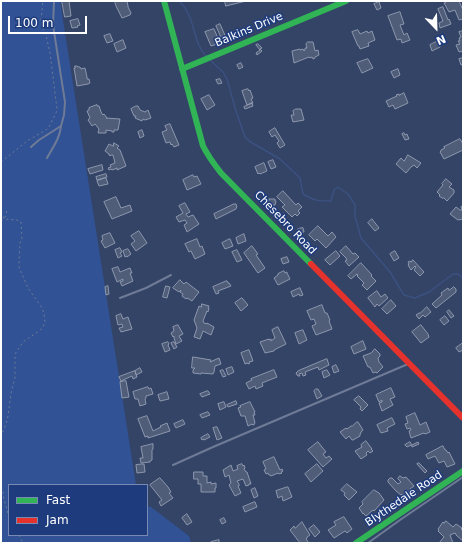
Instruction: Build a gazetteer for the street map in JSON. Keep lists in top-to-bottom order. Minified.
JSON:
{"streets":{"street":["Balkins Drive","Chesebro Road","Blythedale Road"]},"crossings":[["Balkins Drive","Chesebro Road"]],"legend":["Fast","Jam"],"scale_bar":"100 m","north":"bottom right"}
